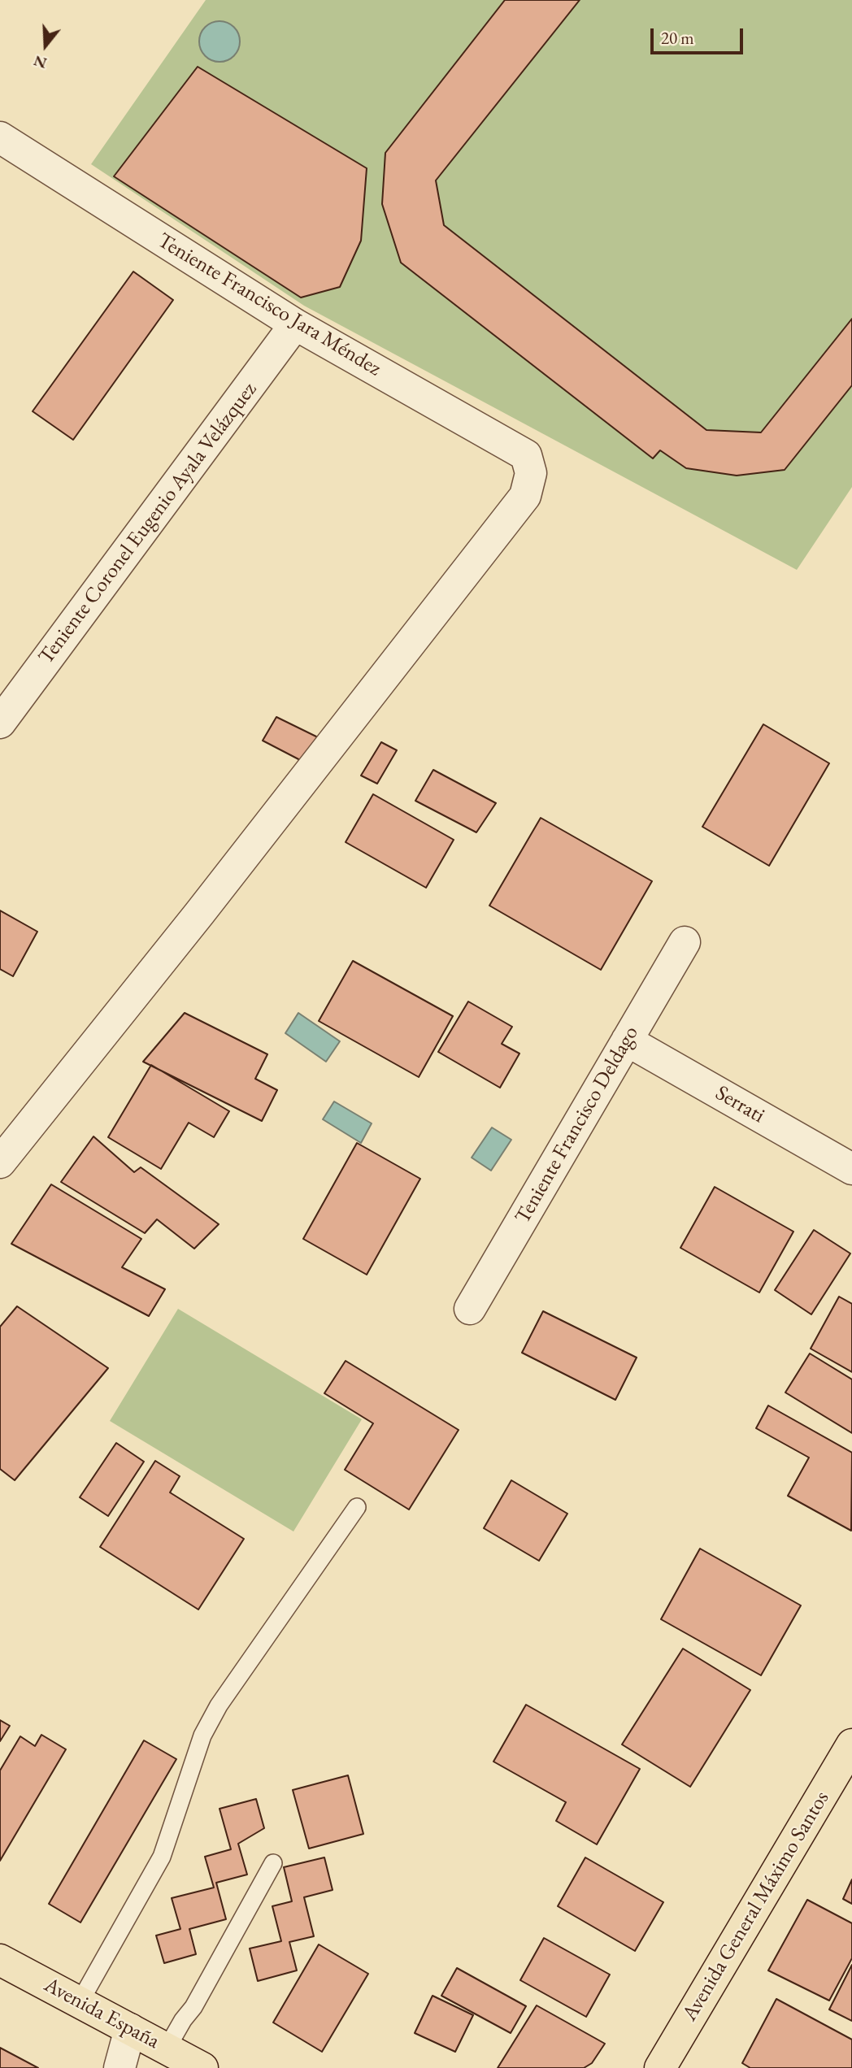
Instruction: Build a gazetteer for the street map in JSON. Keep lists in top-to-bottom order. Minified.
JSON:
{"streets":{"main road":["Avenida General Máximo Santos","Avenida España"],"street":["Teniente Francisco Jara Méndez","Teniente Coronel Eugenio Ayala Velázquez","Serrati","Teniente Francisco Deldago"]},"crossings":[["Teniente Francisco Jara Méndez","Teniente Coronel Eugenio Ayala Velázquez"],["Serrati","Teniente Francisco Deldago"]],"scale_bar":"20 m","north":"bottom"}
